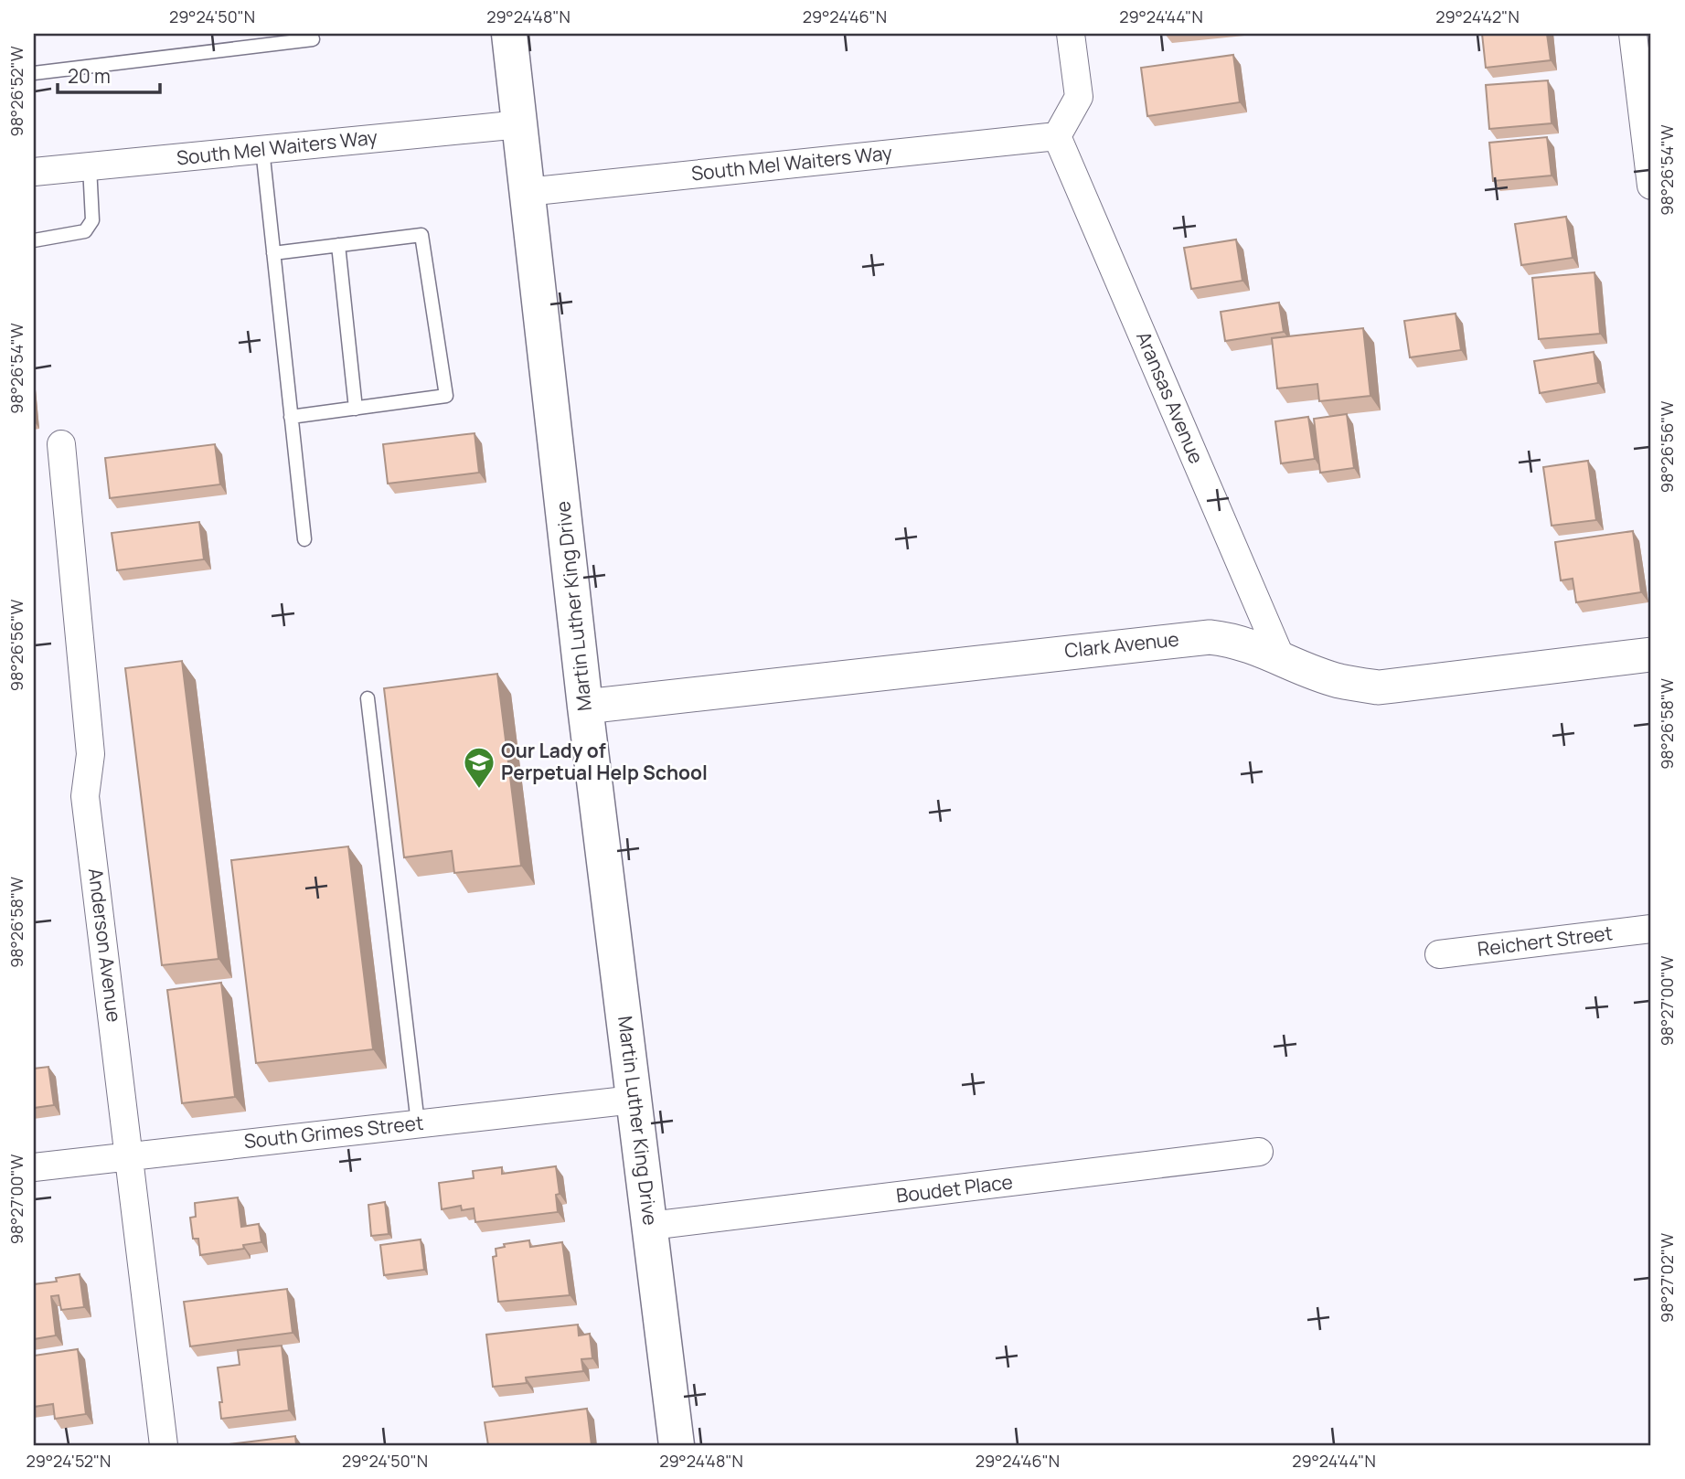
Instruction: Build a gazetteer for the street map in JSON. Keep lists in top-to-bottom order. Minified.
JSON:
{"streets":{"main road":["Martin Luther King Drive"],"street":["South Mel Waiters Way","Aransas Avenue","Clark Avenue","Reichert Street","Anderson Avenue","South Grimes Street","Boudet Place"]},"crossings":[["South Mel Waiters Way","Aransas Avenue"],["South Mel Waiters Way","Martin Luther King Drive"],["Aransas Avenue","Clark Avenue"],["Martin Luther King Drive","Clark Avenue"],["Martin Luther King Drive","South Grimes Street"],["Martin Luther King Drive","Boudet Place"],["Anderson Avenue","South Grimes Street"]],"places":{"school or university":["Our Lady of Perpetual Help School"]},"scale_bar":"20 m","coordinates":["29°24'50\"N","29°24'48\"N","29°24'46\"N","29°24'44\"N","29°24'42\"N","98°26'52\"W","98°26'54\"W","98°26'56\"W","98°26'58\"W","98°27'00\"W","98°27'02\"W","29°24'52\"N"]}
